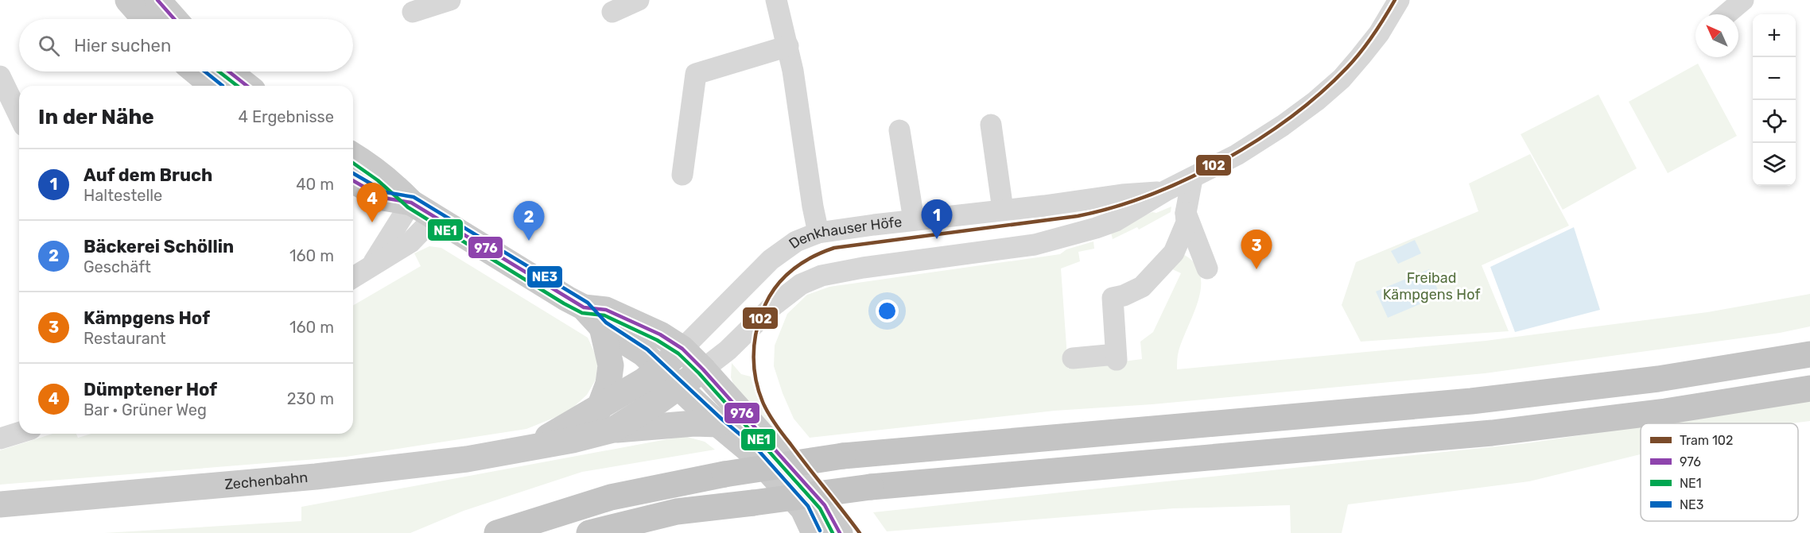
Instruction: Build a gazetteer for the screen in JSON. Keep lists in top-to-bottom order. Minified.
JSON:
{"streets":{"main road":["Zechenbahn"],"street":["Denkhauser Höfe"]},"crossings":[["Denkhauser Höfe","Zechenbahn"]],"parks":["Freibad Kämpgens Hof"],"lines":["tram line 102","transit line 976","transit line NE1","transit line NE3"],"legend":["Tram 102","976","NE1","NE3"],"north":"top left","page":{"map_buttons":["+","−"],"search":"Hier suchen","heading":["In der Nähe","4 Ergebnisse"],"list":[{"mark":"1","name":"Auf dem Bruch","note":"Haltestelle","value":"40 m"},{"mark":"2","name":"Bäckerei Schöllin","note":"Geschäft","value":"160 m"},{"mark":"3","name":"Kämpgens Hof","note":"Restaurant","value":"160 m"},{"mark":"4","name":"Dümptener Hof","note":"Bar · Grüner Weg","value":"230 m"}],"pins":["4","1","2","3"]}}
